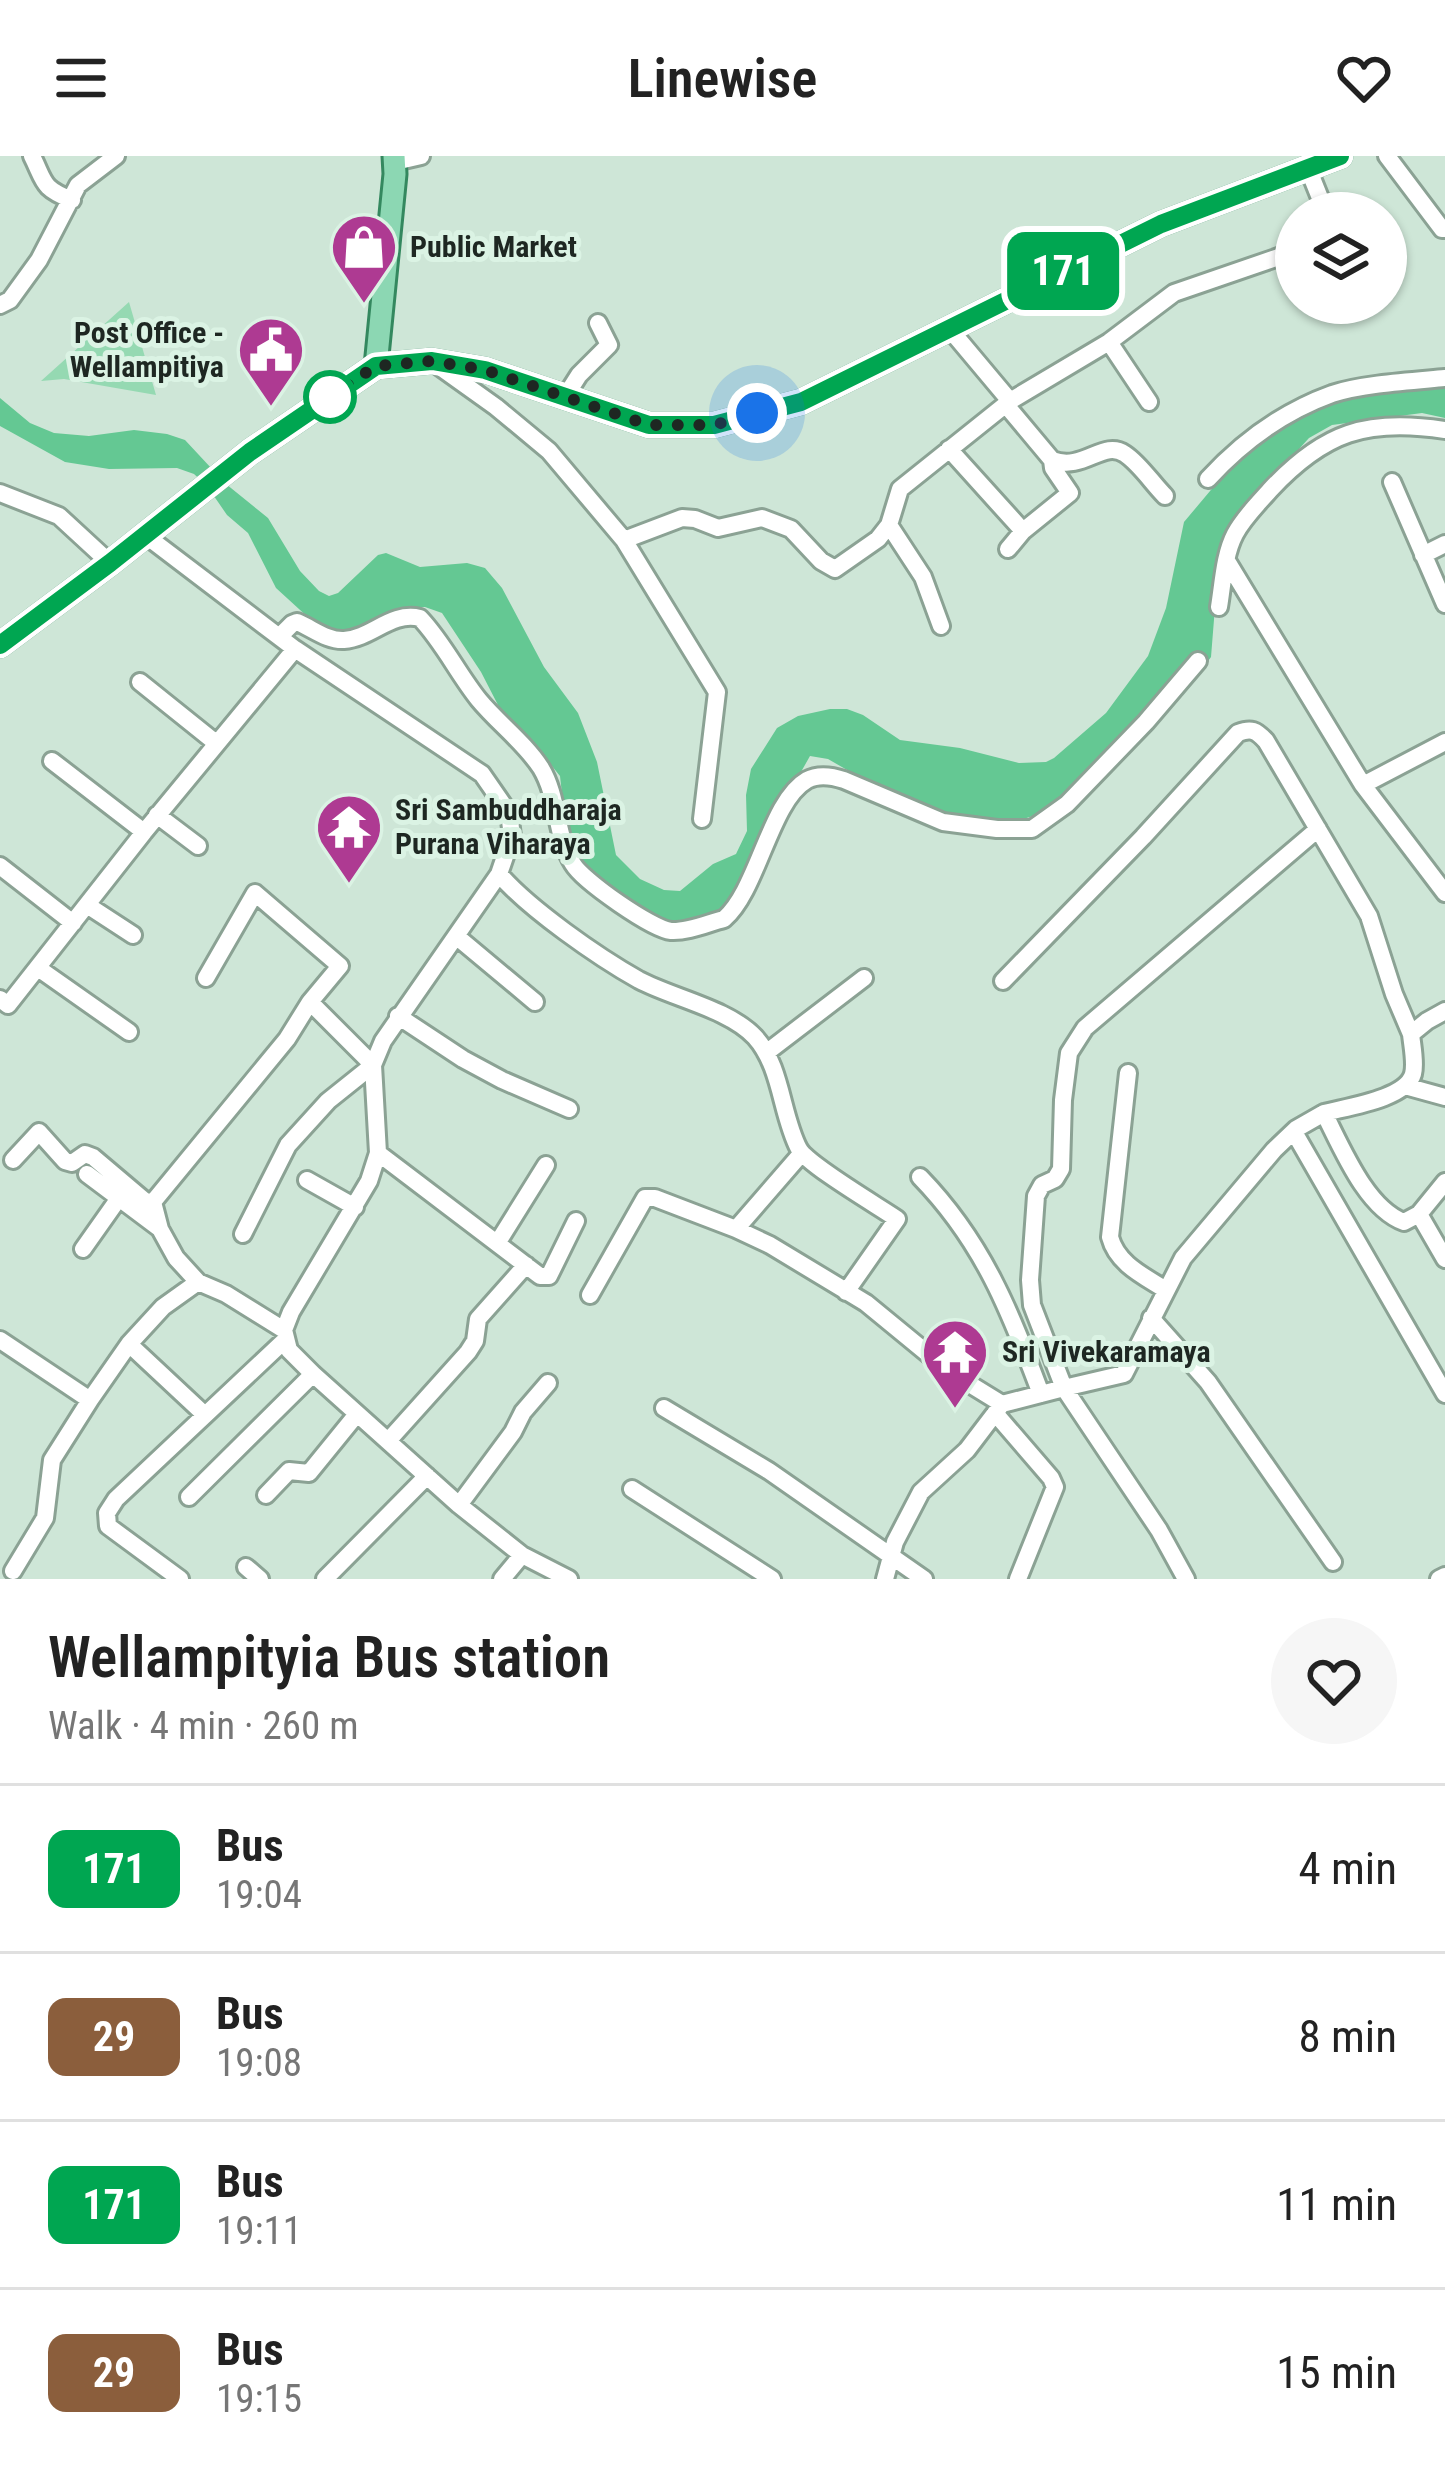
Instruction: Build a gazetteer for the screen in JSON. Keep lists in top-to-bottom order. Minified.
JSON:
{"places":{"shop":["Public Market"],"public building":["Post Office - Wellampitiya"],"temple":["Sri Sambuddharaja Purana Viharaya","Sri Vivekaramaya"]},"lines":["bus line 171"],"page":{"header":"Linewise","on_map":"171","heading":["Wellampityia Bus station","Walk · 4 min · 260 m"],"list":[{"mark":"171","name":"Bus","note":"19:04","value":"4 min"},{"mark":"29","name":"Bus","note":"19:08","value":"8 min"},{"mark":"171","name":"Bus","note":"19:11","value":"11 min"},{"mark":"29","name":"Bus","note":"19:15","value":"15 min"}]}}
